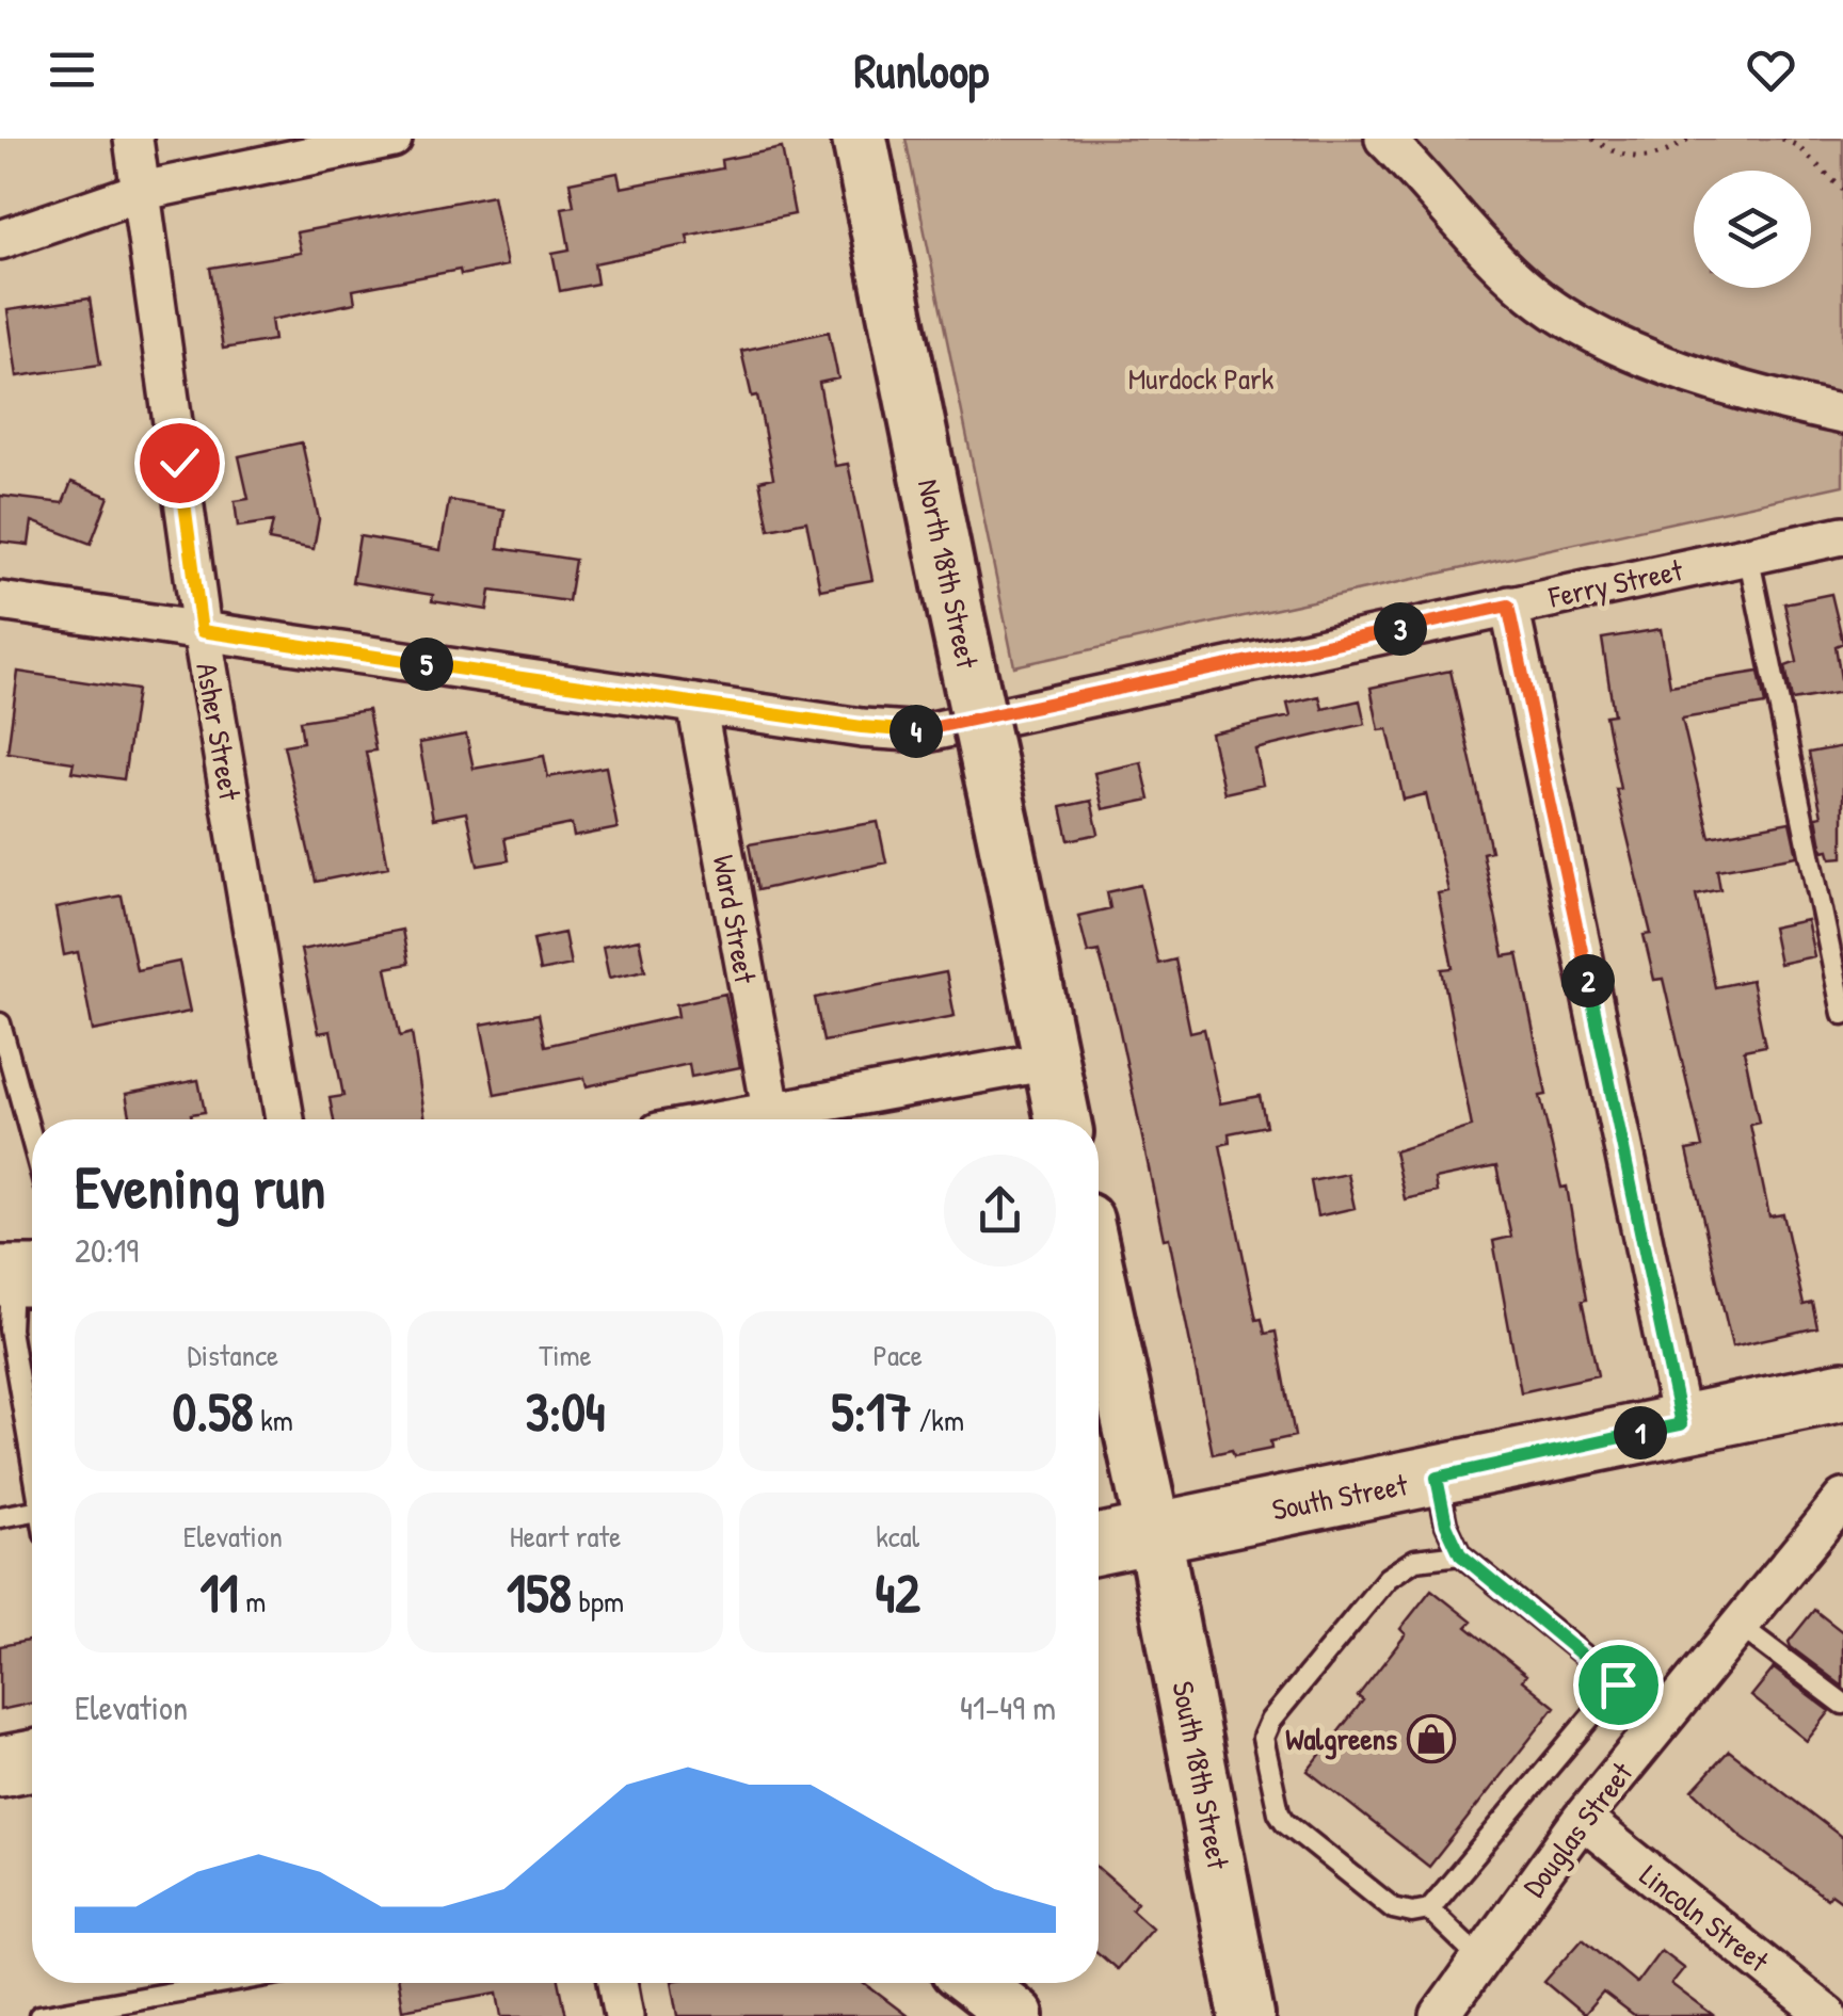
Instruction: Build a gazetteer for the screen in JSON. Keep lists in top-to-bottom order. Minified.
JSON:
{"streets":{"main road":["North 18th Street","South Street","South 18th Street"],"street":["Ferry Street","Asher Street","Ward Street","Douglas Street","Lincoln Street"]},"crossings":[["Ferry Street","Asher Street"],["Ferry Street","Ward Street"],["South Street","South 18th Street"],["Douglas Street","Lincoln Street"]],"parks":["Murdock Park"],"places":{"shop":["Walgreens"]},"page":{"header":"Runloop","pins":["3","5","4","2","1"],"heading":["Evening run","20:19"],"stats":[["Distance","0.58 km"],["Time","3:04"],["Pace","5:17 /km"],["Elevation","11 m"],["Heart rate","158 bpm"],["kcal","42"]],"chart":["Elevation","41–49 m"]}}
